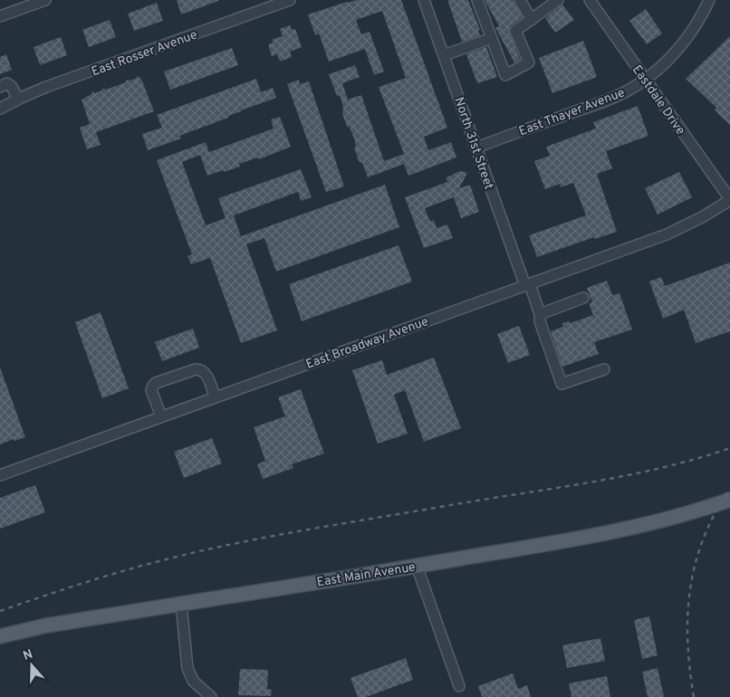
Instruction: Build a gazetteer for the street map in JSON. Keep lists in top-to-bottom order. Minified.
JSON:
{"streets":{"main road":["East Main Avenue"],"street":["East Rosser Avenue","Eastdale Drive","East Thayer Avenue","North 31st Street","East Broadway Avenue"]},"crossings":[["Eastdale Drive","East Thayer Avenue"],["Eastdale Drive","East Broadway Avenue"],["East Thayer Avenue","North 31st Street"],["North 31st Street","East Broadway Avenue"]],"north":"top"}
